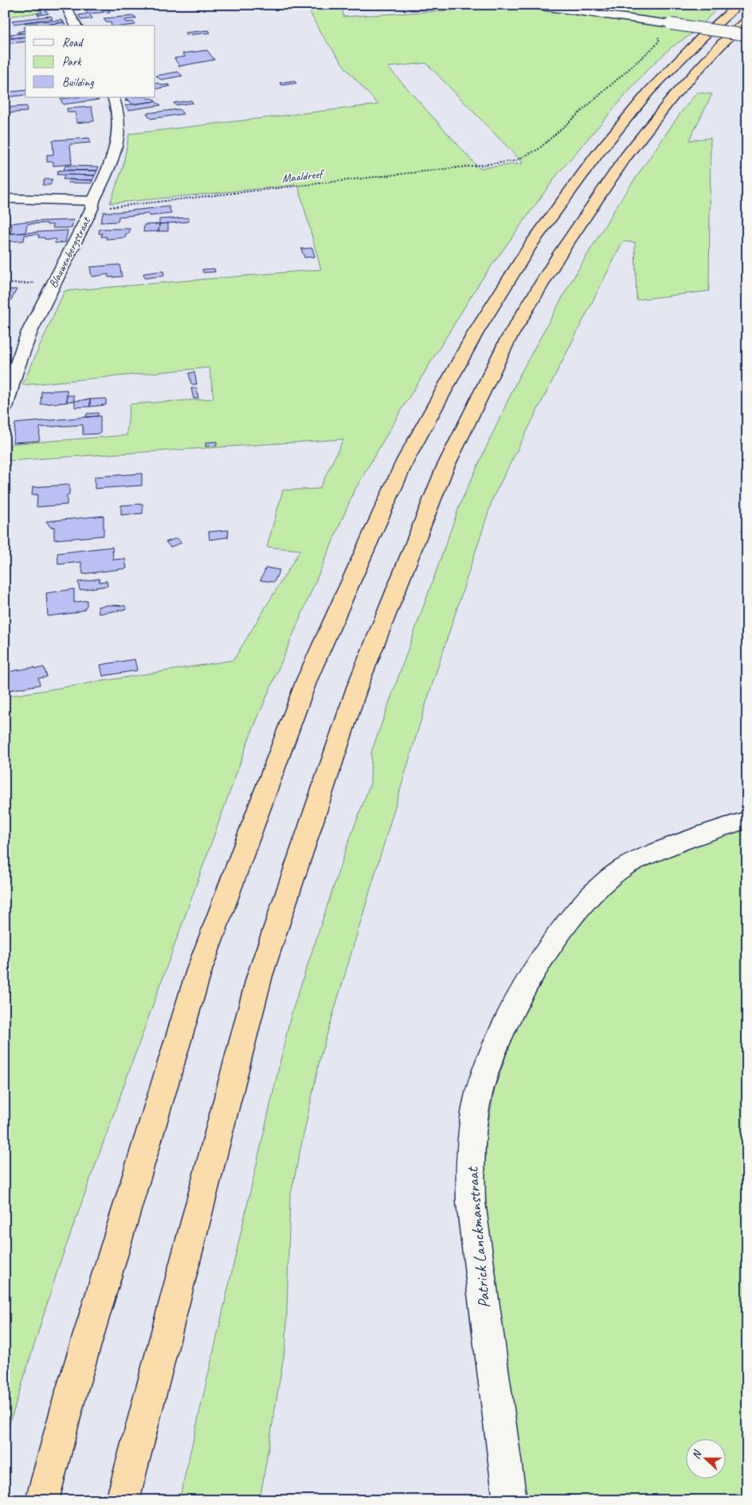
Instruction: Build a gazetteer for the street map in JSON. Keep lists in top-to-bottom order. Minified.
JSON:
{"streets":{"street":["Blauwenbergstraat","Patrick Lanckmanstraat"],"path":["Maaldreef"]},"crossings":[["Maaldreef","Blauwenbergstraat"]],"legend":["Road","Park","Building"],"north":"left"}
